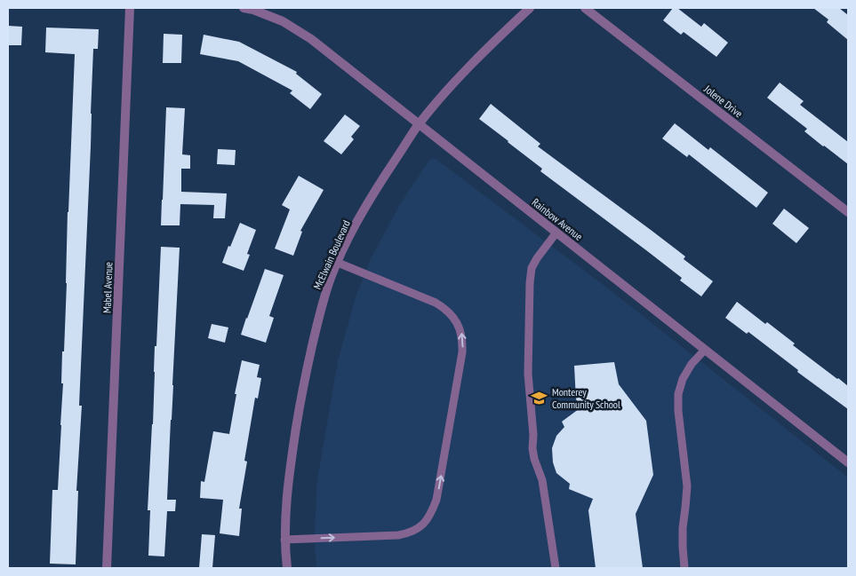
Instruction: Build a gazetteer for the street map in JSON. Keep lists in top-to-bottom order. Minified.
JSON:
{"streets":{"street":["Jolene Drive","Rainbow Avenue","McElwain Boulevard","Mabel Avenue"]},"crossings":[["Rainbow Avenue","McElwain Boulevard"]],"places":{"school or university":["Monterey Community School"]}}
